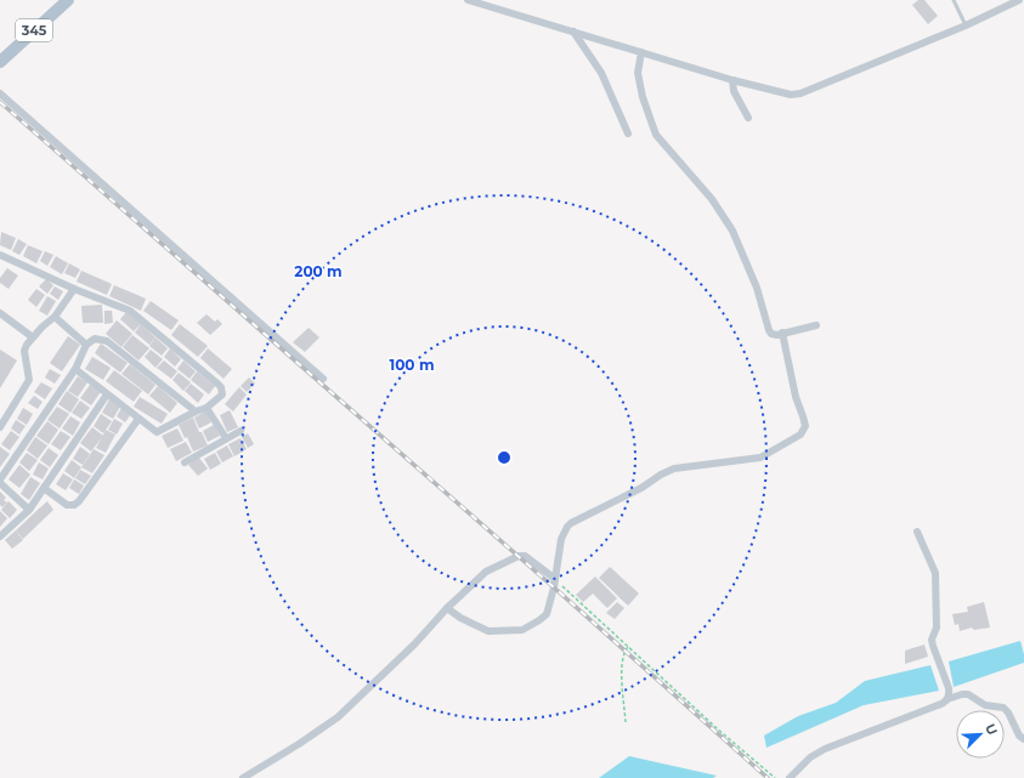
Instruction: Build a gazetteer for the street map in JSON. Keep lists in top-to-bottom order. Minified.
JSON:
{"streets":{"main road":["345"]},"north":"top right","rings":["200 m","100 m"]}
